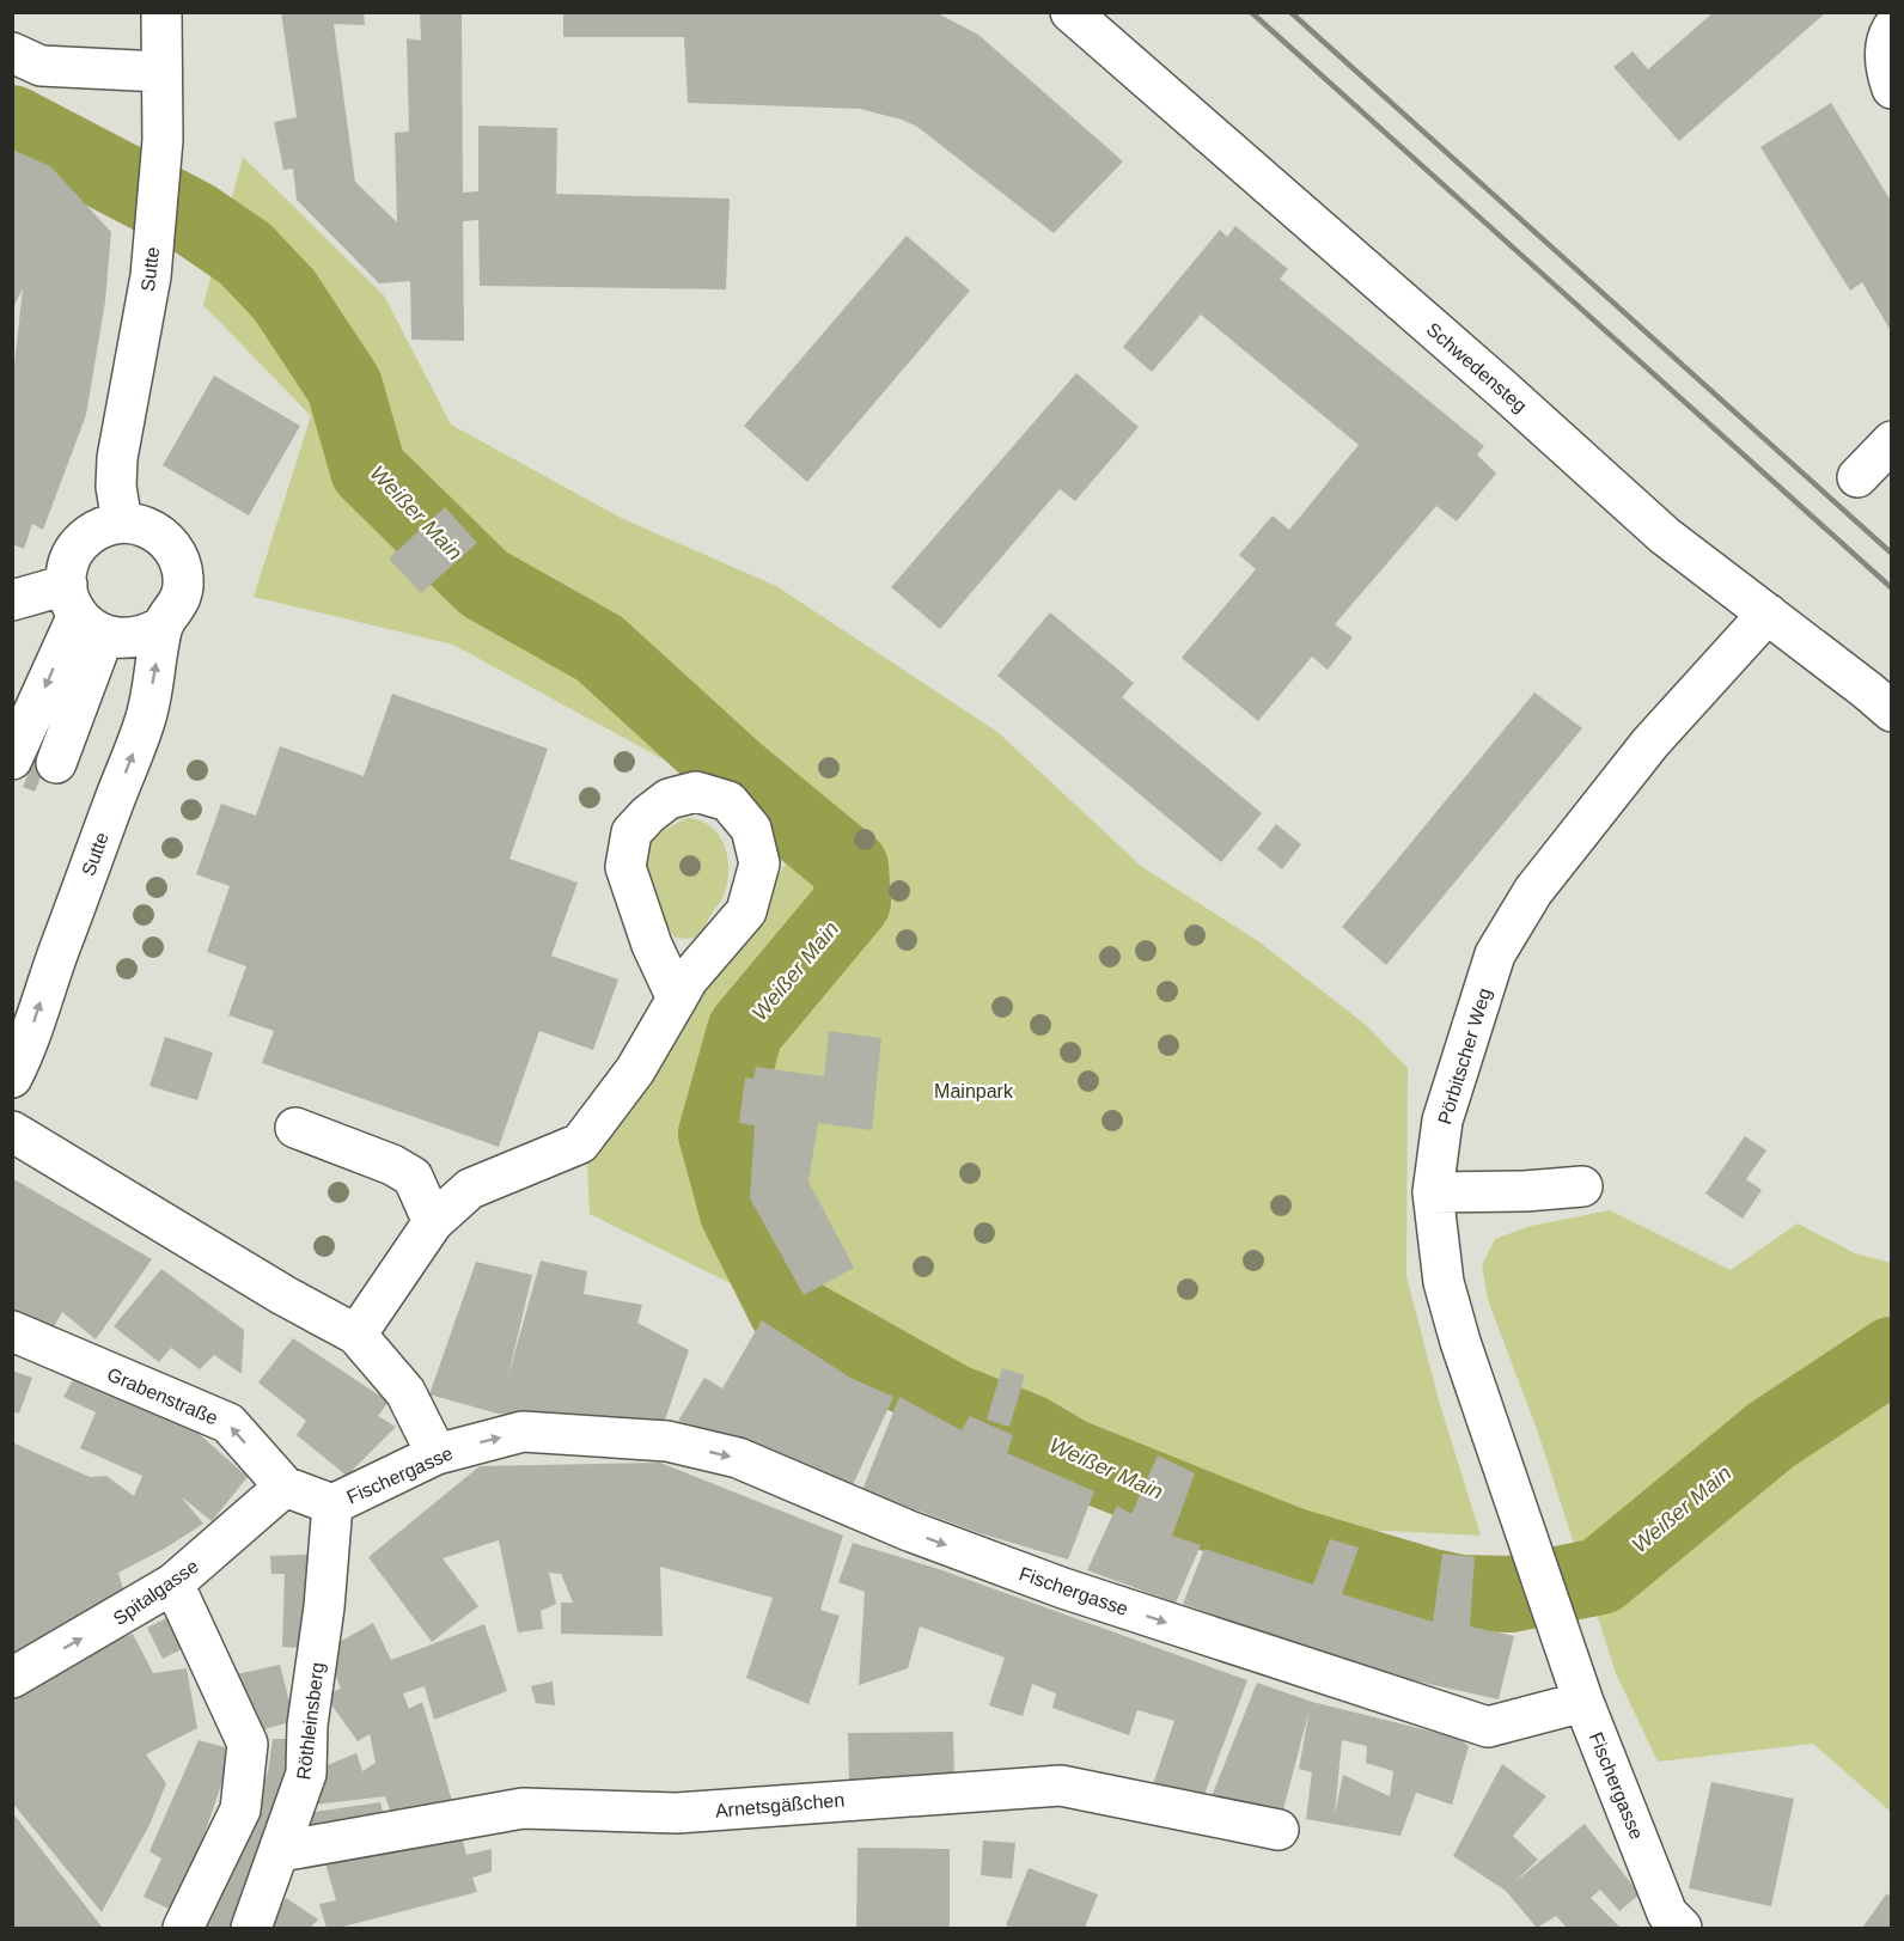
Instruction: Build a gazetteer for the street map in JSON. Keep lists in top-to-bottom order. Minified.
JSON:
{"streets":{"street":["Sutte","Schwedensteg","Pörbitscher Weg","Grabenstraße","Fischergasse","Spitalgasse","Röthleinsberg","Arnetsgäßchen"]},"crossings":[["Schwedensteg","Pörbitscher Weg"],["Pörbitscher Weg","Fischergasse"],["Grabenstraße","Fischergasse"],["Grabenstraße","Spitalgasse"],["Grabenstraße","Röthleinsberg"],["Fischergasse","Röthleinsberg"],["Röthleinsberg","Arnetsgäßchen"]],"one_way":["Fischergasse","Spitalgasse"],"water":["Weißer Main"],"parks":["Mainpark"]}
